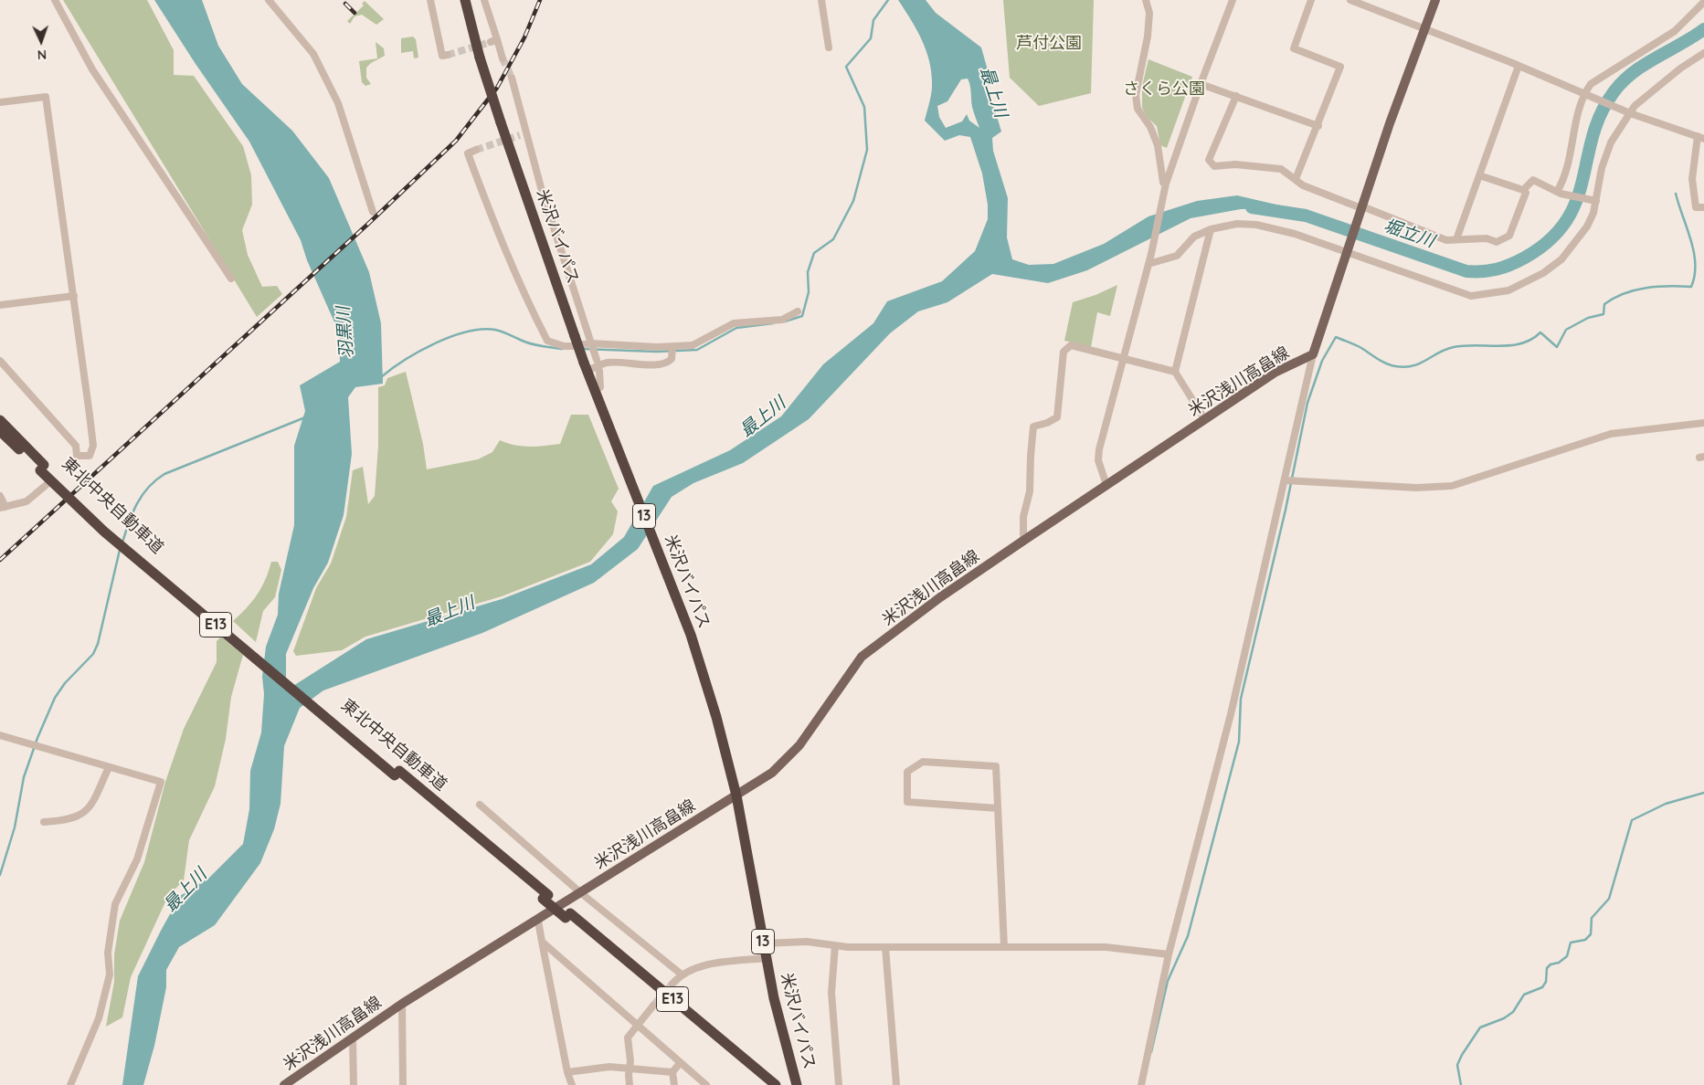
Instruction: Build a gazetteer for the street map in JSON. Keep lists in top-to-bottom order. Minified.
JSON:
{"streets":{"highway":["米沢バイパス","東北中央自動車道","13","E13"],"main road":["米沢浅川高畠線"]},"crossings":[["米沢バイパス","米沢浅川高畠線"]],"water":["最上川","堀立川","羽黒川"],"parks":["芦付公園","さくら公園"],"north":"bottom"}
